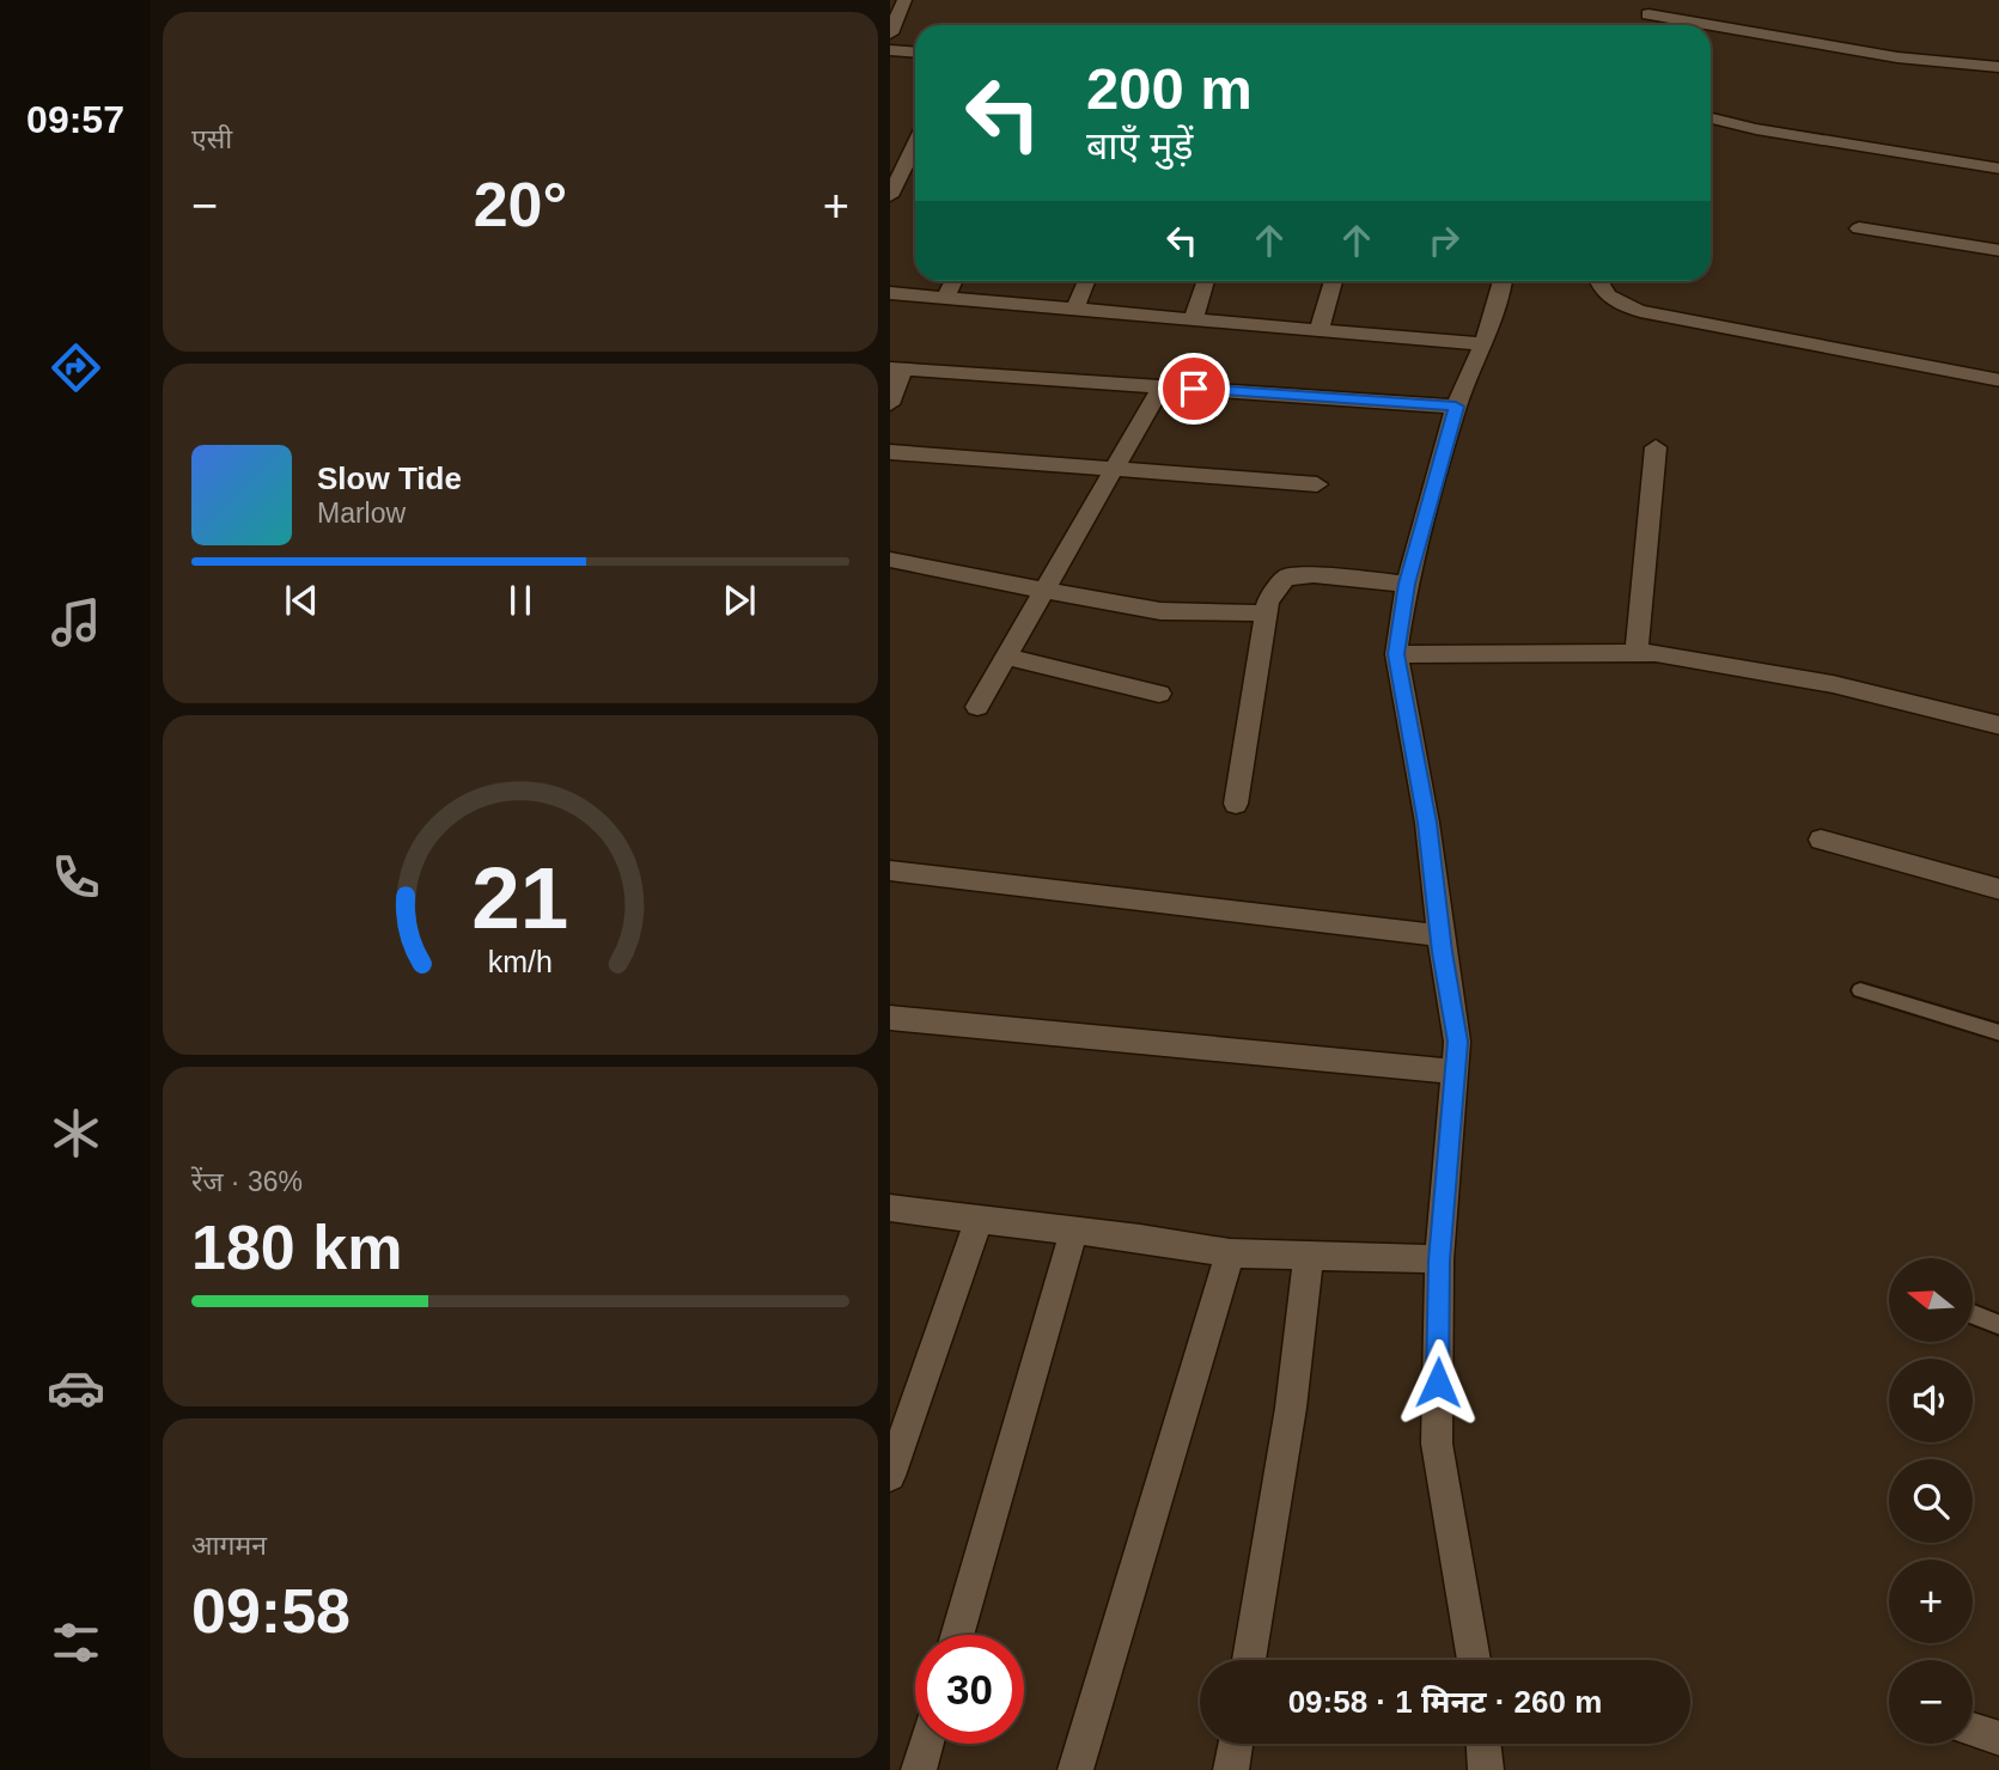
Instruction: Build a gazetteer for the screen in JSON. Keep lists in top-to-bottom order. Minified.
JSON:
{"north":"left","page":{"tabs":"09:57","tile":["एसी",["रेंज · 36%","180 km"],["आगमन","09:58"]],"turn":["200 m","बाएँ मुड़ें"],"heat":["−","20°","+"],"song":["Slow Tide","Marlow"],"map_buttons":["+","−"],"limit":"30","trip":"09:58 · 1 मिनट · 260 m","gauge":["21","km/h"]}}
